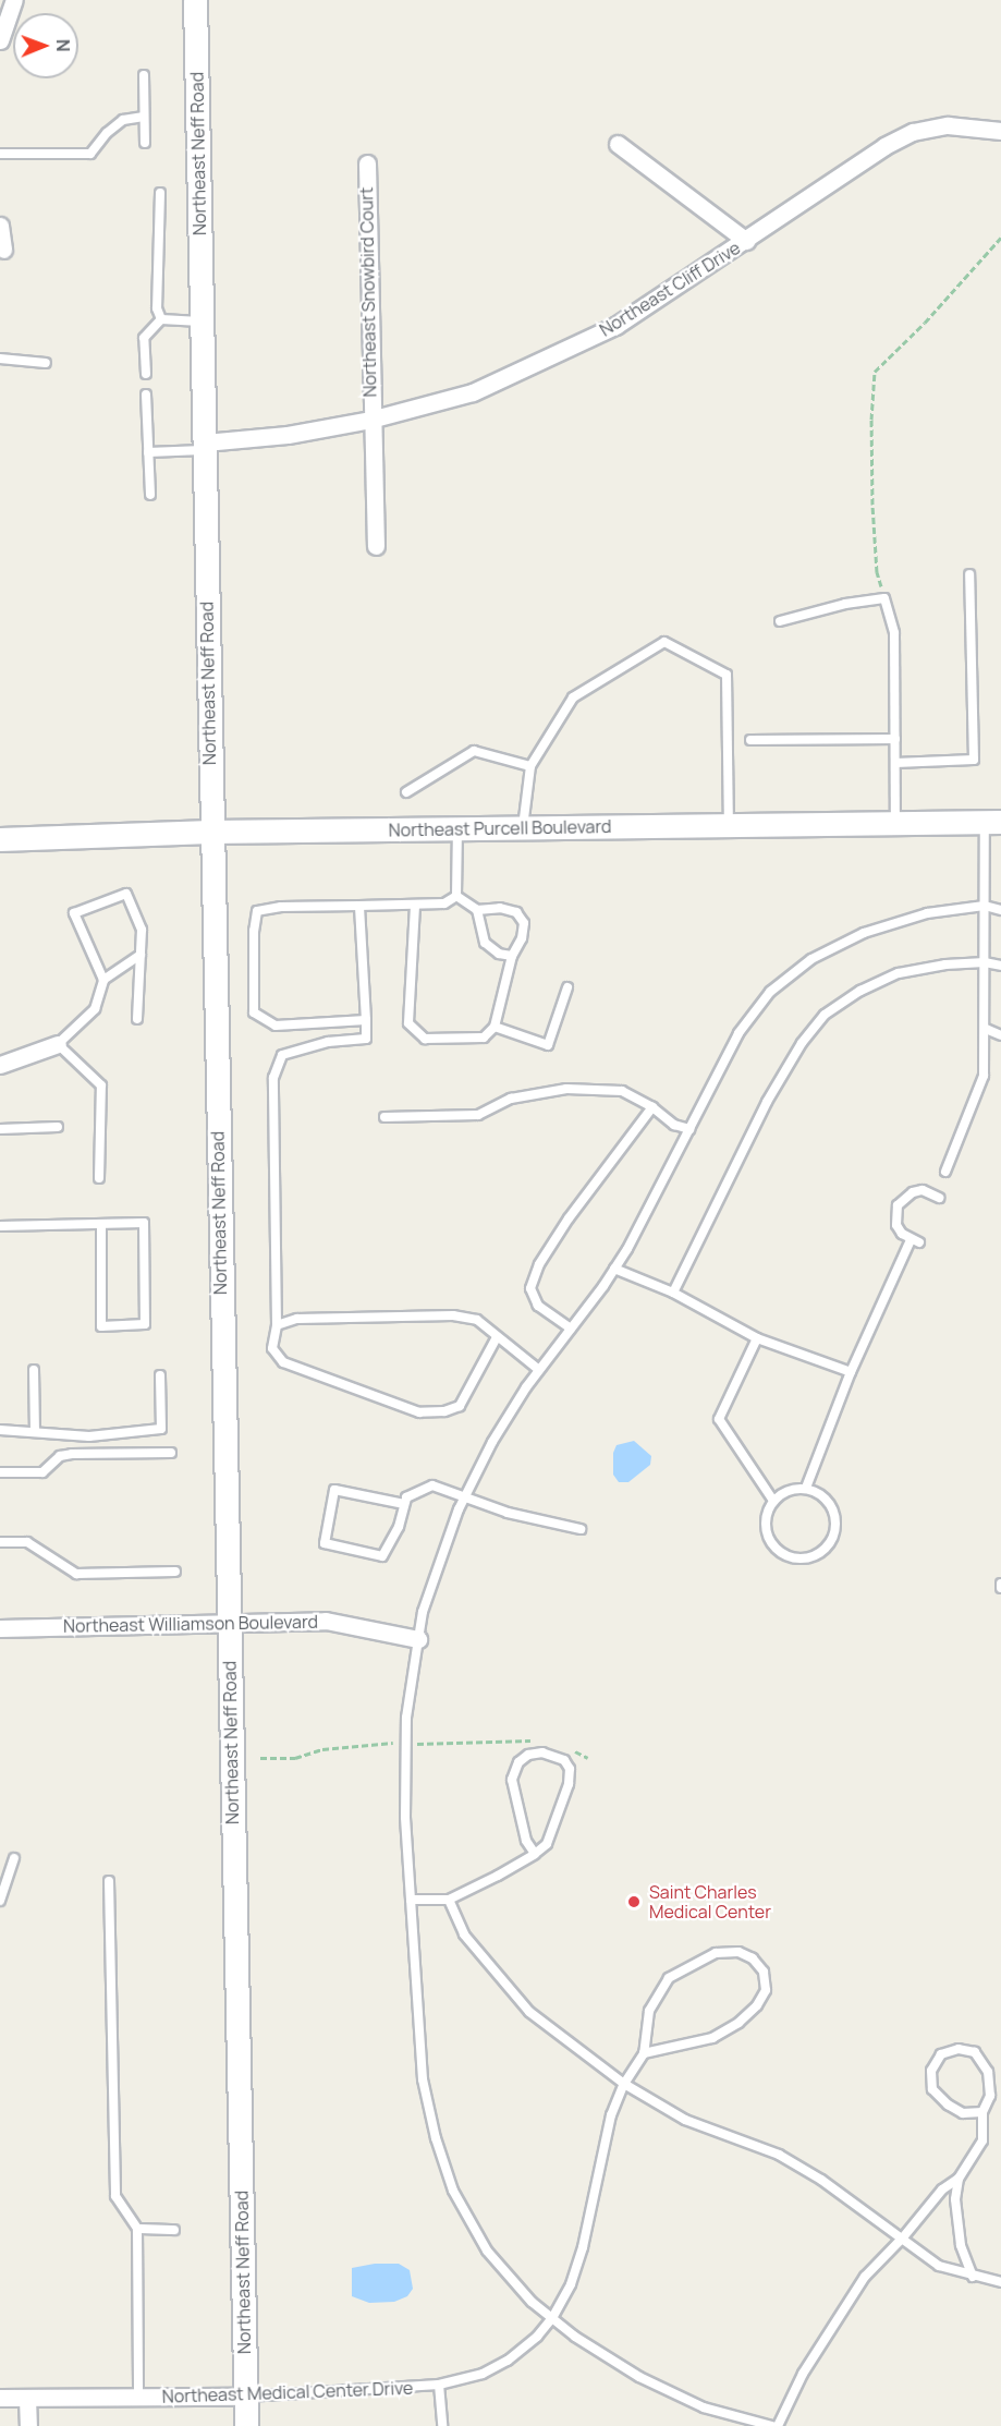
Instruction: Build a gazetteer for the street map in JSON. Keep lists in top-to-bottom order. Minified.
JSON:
{"streets":{"main road":["Northeast Neff Road","Northeast Purcell Boulevard"],"street":["Northeast Cliff Drive","Northeast Snowbird Court","Northeast Williamson Boulevard","Northeast Medical Center Drive"]},"crossings":[["Northeast Neff Road","Northeast Cliff Drive"],["Northeast Neff Road","Northeast Purcell Boulevard"],["Northeast Neff Road","Northeast Williamson Boulevard"],["Northeast Neff Road","Northeast Medical Center Drive"],["Northeast Cliff Drive","Northeast Snowbird Court"]],"places":["Saint Charles Medical Center"],"north":"right"}
